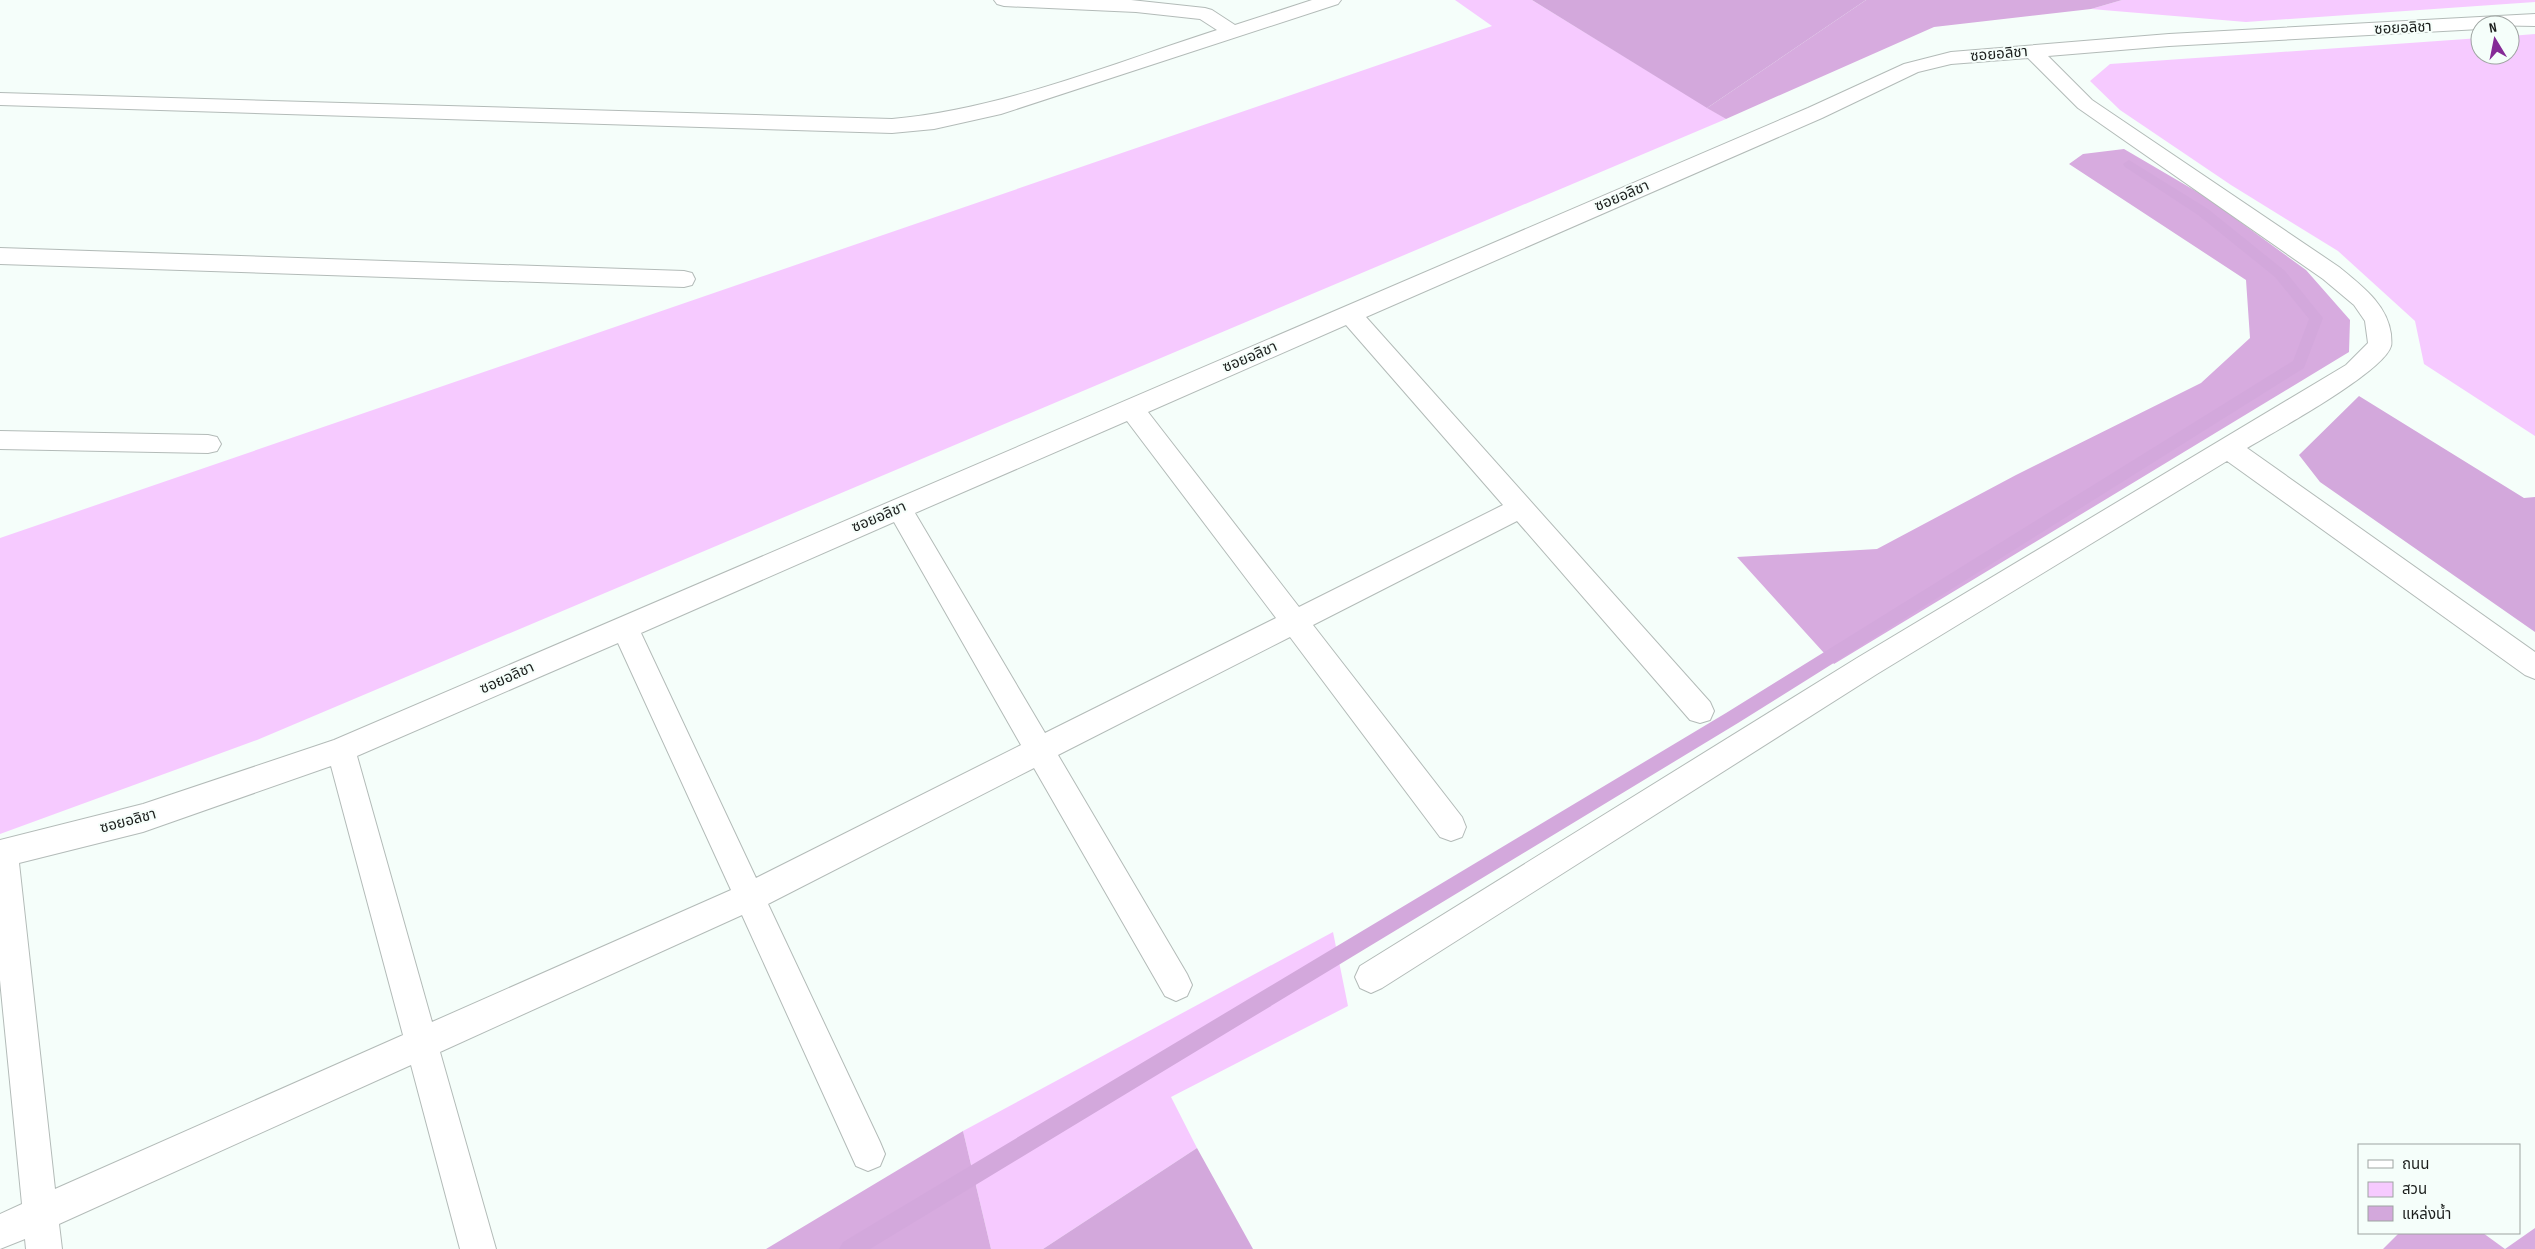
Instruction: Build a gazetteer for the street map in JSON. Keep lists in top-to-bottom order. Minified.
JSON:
{"streets":{"street":["ซอยอลิชา"]},"legend":["ถนน","สวน","แหล่งน้ำ"],"north":"top"}
